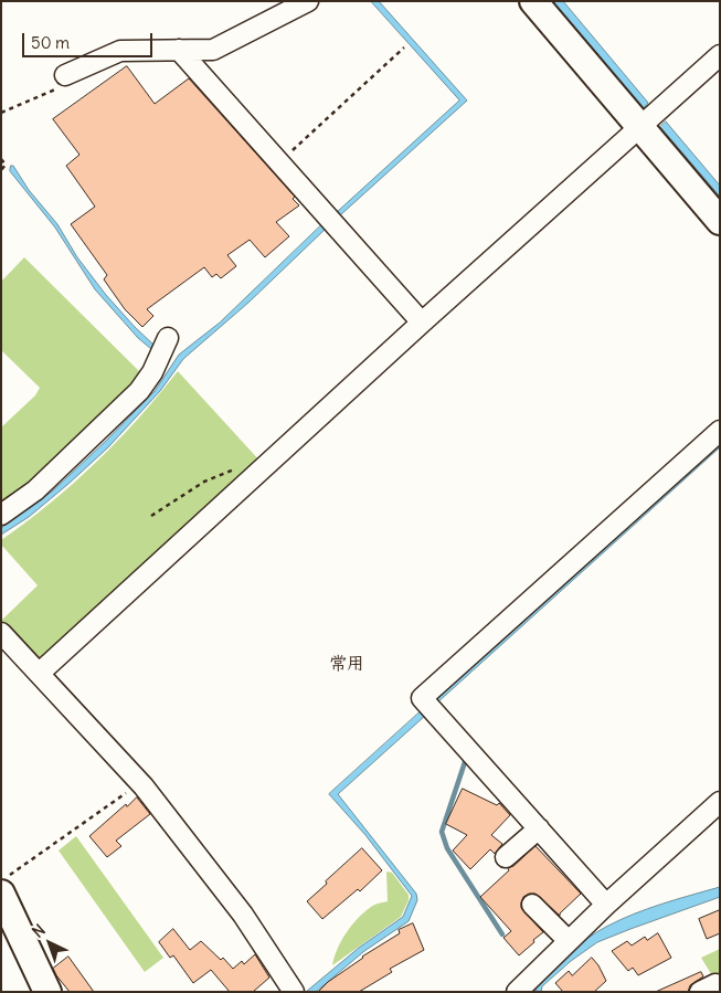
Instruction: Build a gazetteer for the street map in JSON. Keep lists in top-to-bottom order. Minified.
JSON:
{"districts":["常用"],"scale_bar":"50 m","north":"top left"}
